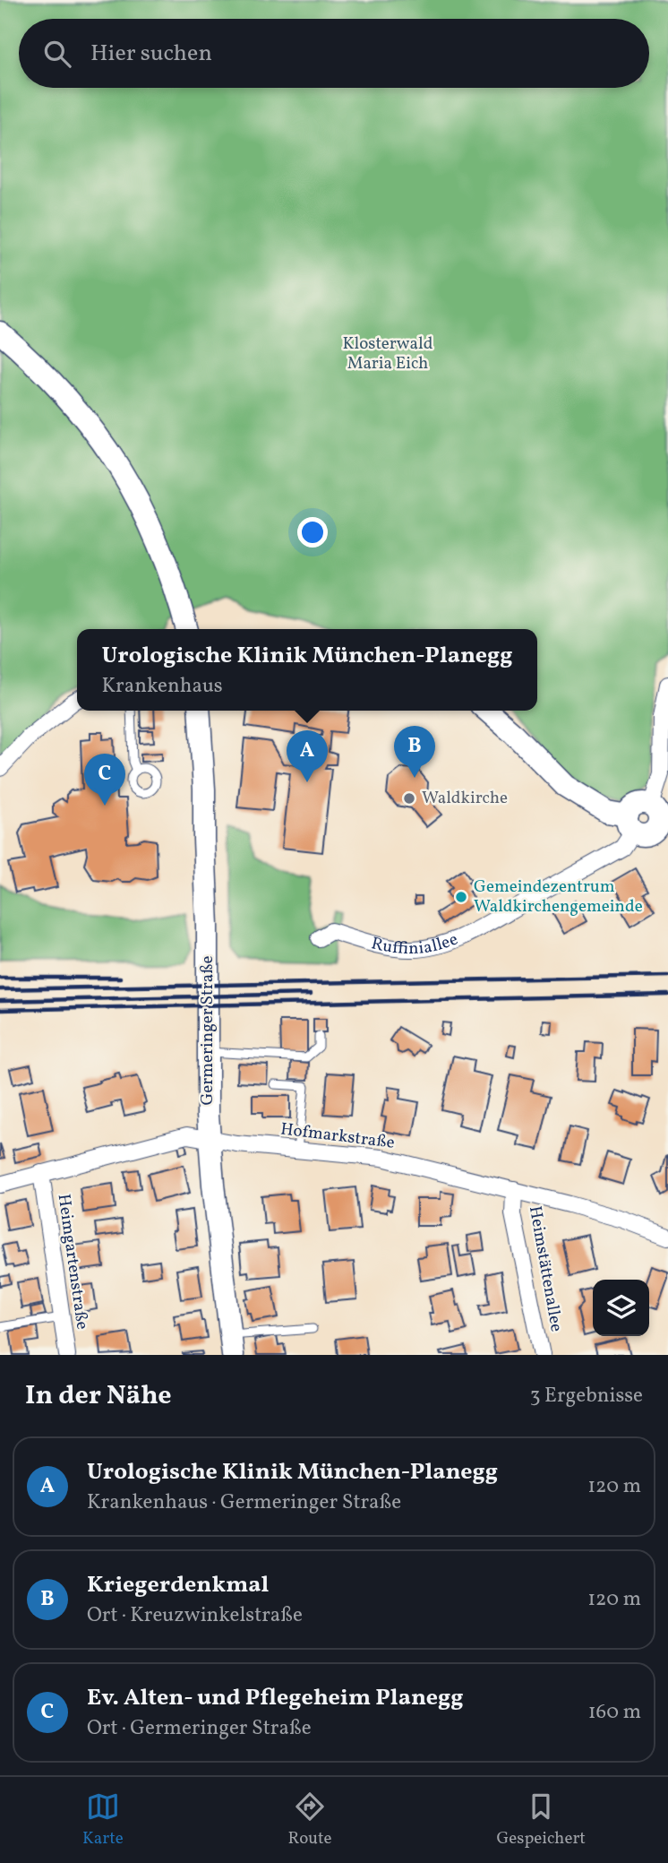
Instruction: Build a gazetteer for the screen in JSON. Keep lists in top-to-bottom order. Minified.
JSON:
{"streets":{"main road":["Ruffiniallee","Germeringer Straße"],"street":["Hofmarkstraße","Heimgartenstraße","Heimstättenallee"]},"crossings":[["Germeringer Straße","Hofmarkstraße"],["Hofmarkstraße","Heimgartenstraße"],["Hofmarkstraße","Heimstättenallee"]],"parks":["Klosterwald Maria Eich"],"places":["Waldkirche","Gemeindezentrum Waldkirchengemeinde"],"page":{"search":"Hier suchen","popup":["Urologische Klinik München-Planegg","Krankenhaus"],"pins":["B","A","C"],"heading":["In der Nähe","3 Ergebnisse"],"list":[{"mark":"A","name":"Urologische Klinik München-Planegg","note":"Krankenhaus · Germeringer Straße","value":"120 m"},{"mark":"B","name":"Kriegerdenkmal","note":"Ort · Kreuzwinkelstraße","value":"120 m"},{"mark":"C","name":"Ev. Alten- und Pflegeheim Planegg","note":"Ort · Germeringer Straße","value":"160 m"}],"nav":["Karte","Route","Gespeichert"]}}
